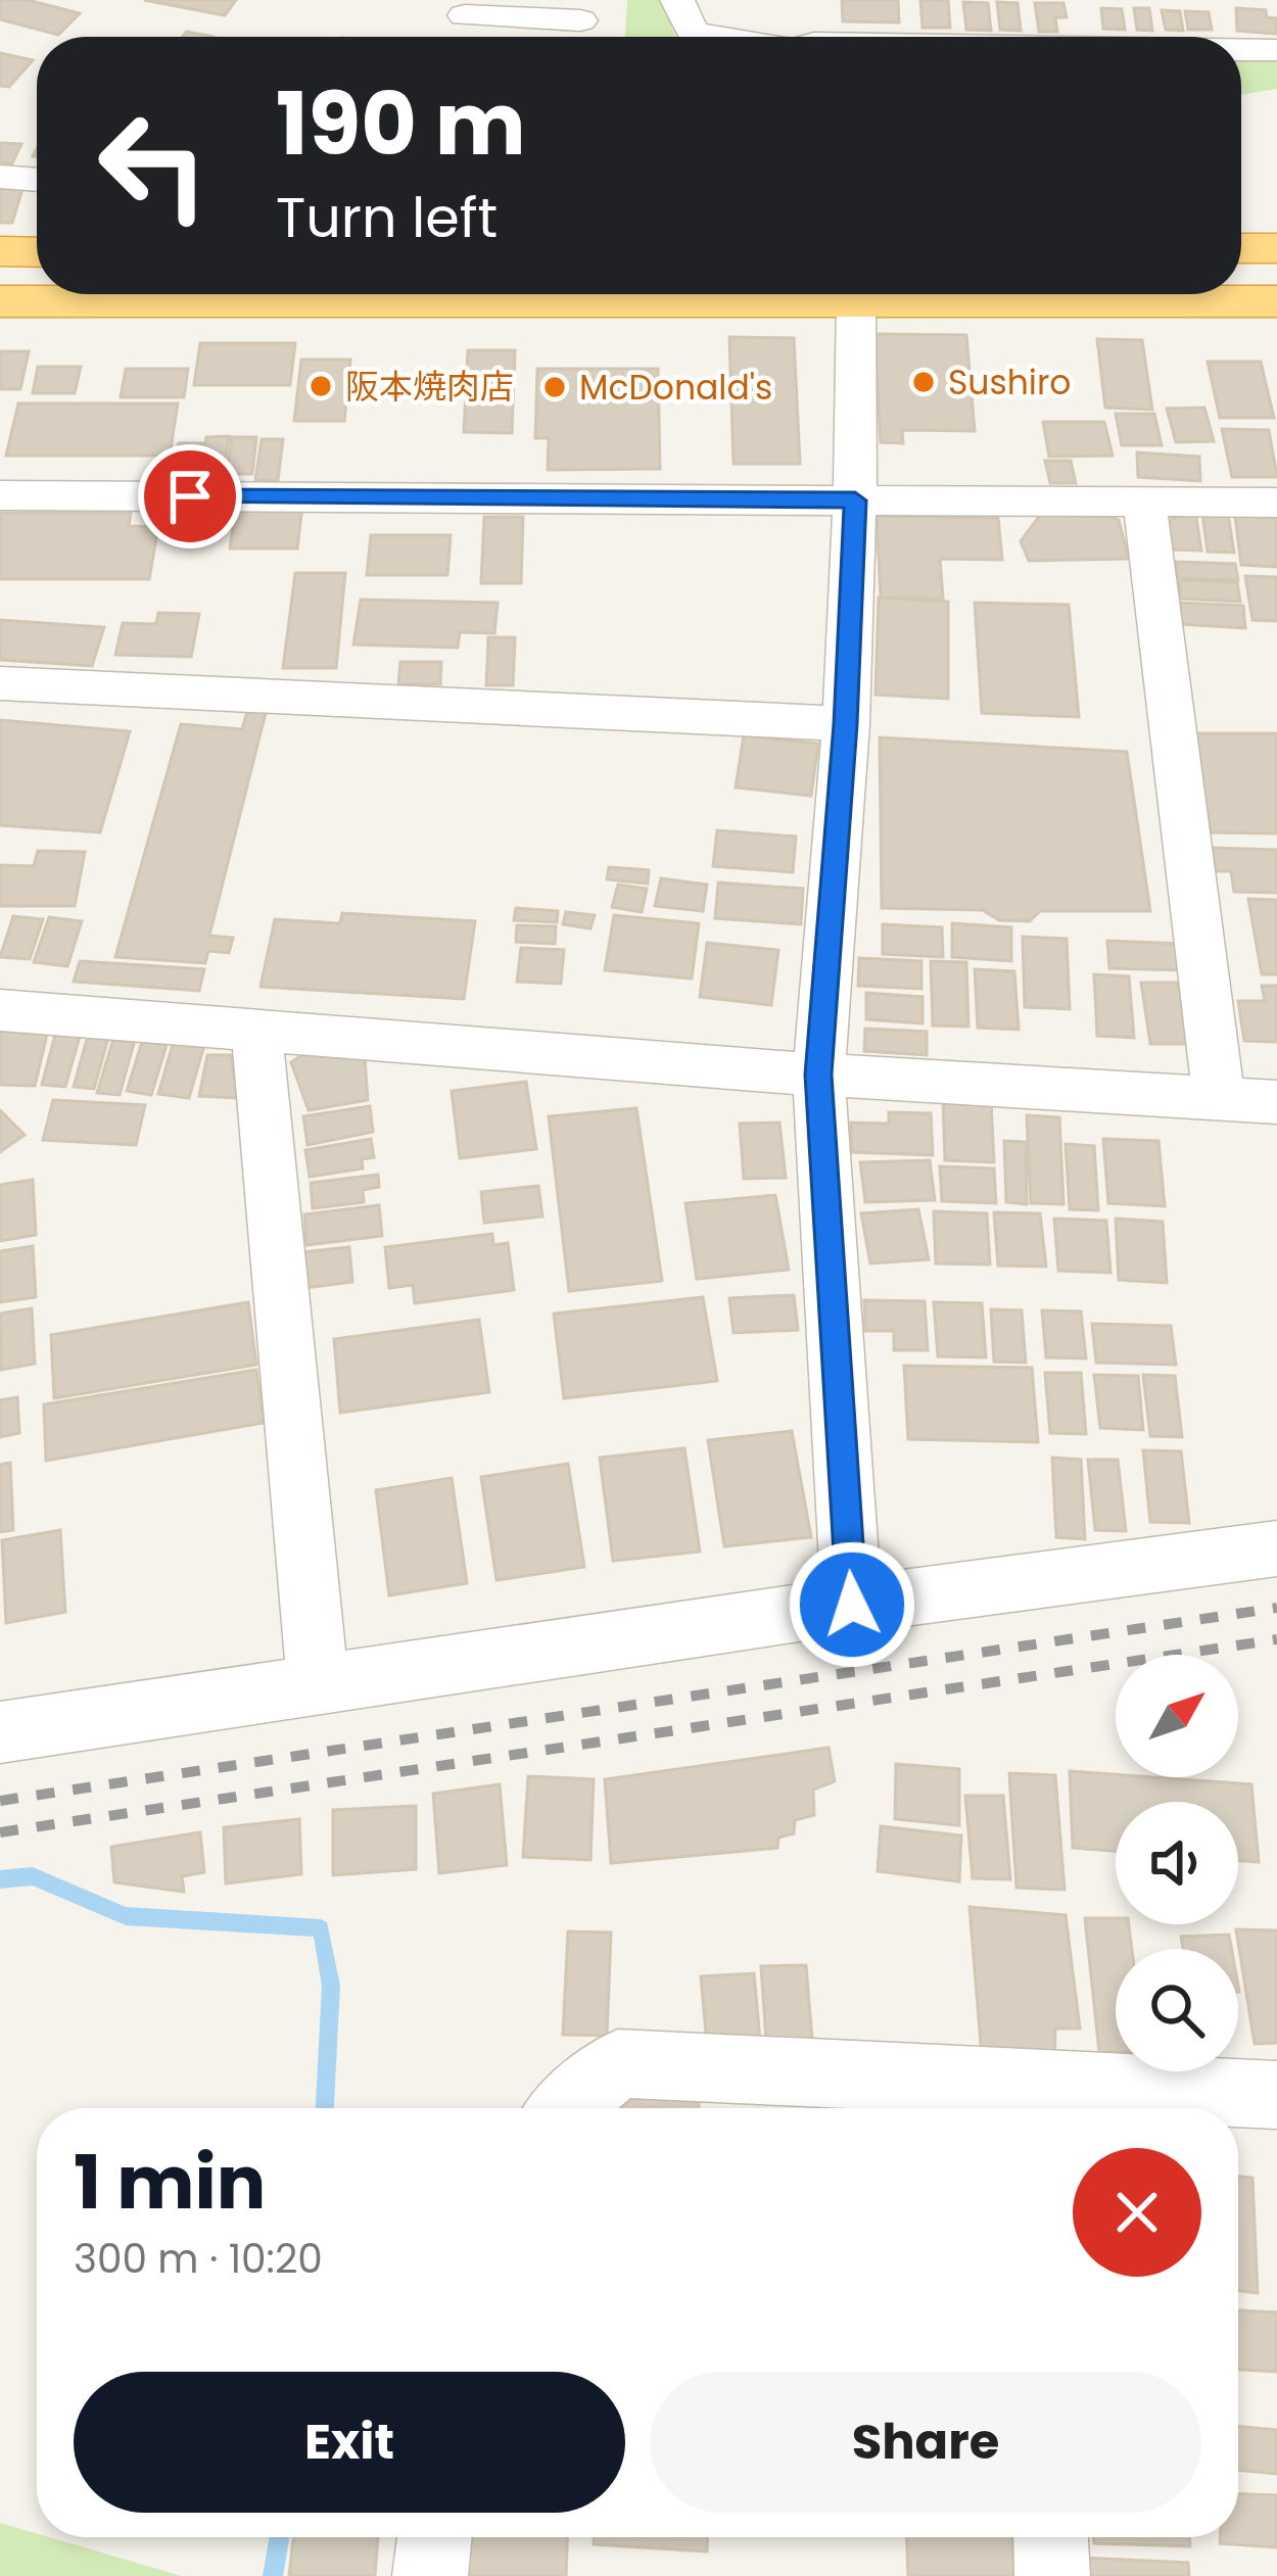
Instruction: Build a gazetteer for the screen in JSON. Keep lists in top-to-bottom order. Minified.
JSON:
{"places":["Sushiro","阪本焼肉店","McDonald's"],"north":"top right","page":{"turn":["190 m","Turn left"],"heading":["1 min","300 m · 10:20"],"buttons":["Exit","Share"]}}
